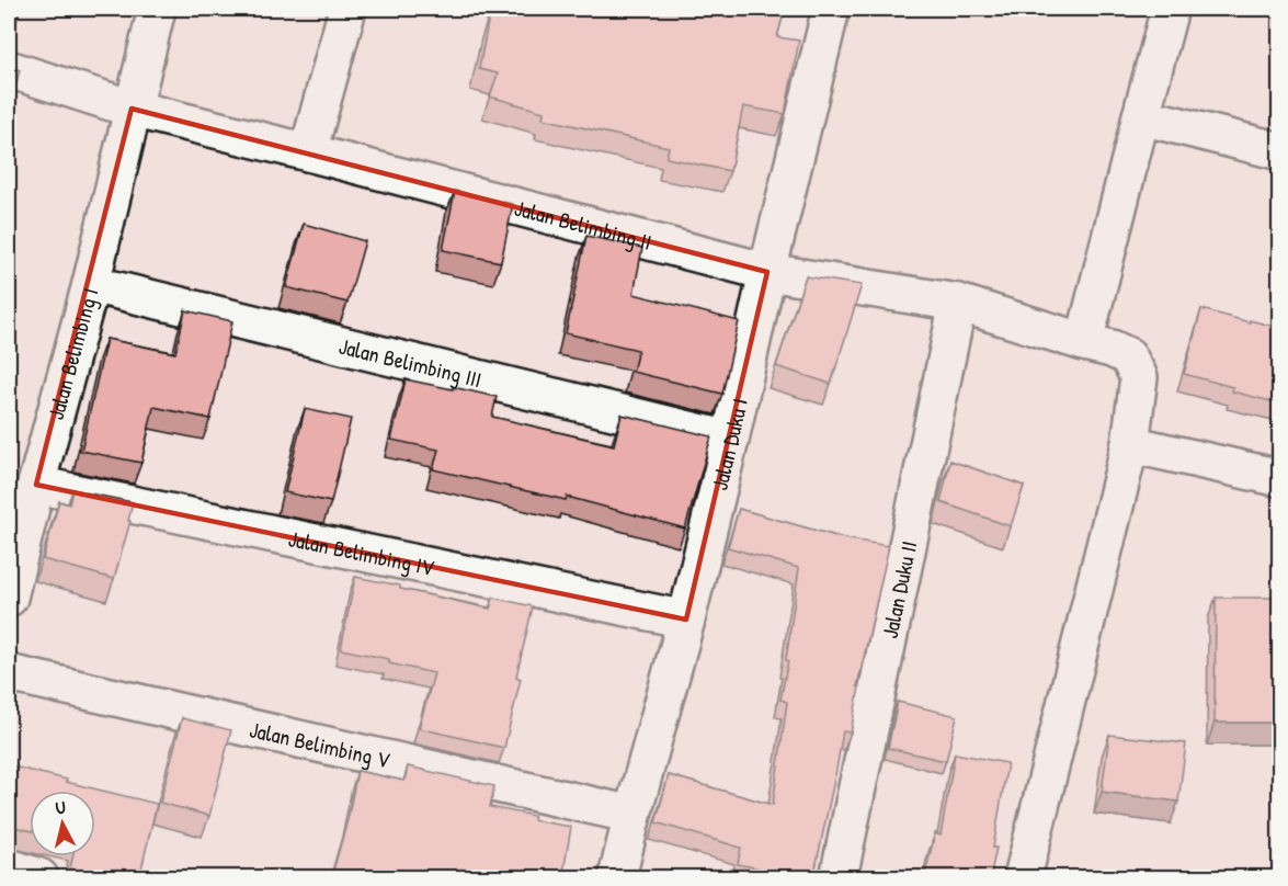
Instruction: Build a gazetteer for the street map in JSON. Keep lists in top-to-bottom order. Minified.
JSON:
{"streets":{"street":["Jalan Belimbing II","Jalan Belimbing I","Jalan Belimbing III","Jalan Duku I","Jalan Belimbing IV","Jalan Duku II","Jalan Belimbing V"]},"crossings":[["Jalan Belimbing II","Jalan Belimbing I"],["Jalan Belimbing II","Jalan Duku I"],["Jalan Belimbing II","Jalan Duku II"],["Jalan Belimbing I","Jalan Belimbing III"],["Jalan Belimbing I","Jalan Belimbing IV"],["Jalan Belimbing III","Jalan Duku I"],["Jalan Duku I","Jalan Belimbing IV"],["Jalan Duku I","Jalan Belimbing V"]],"north":"top"}
